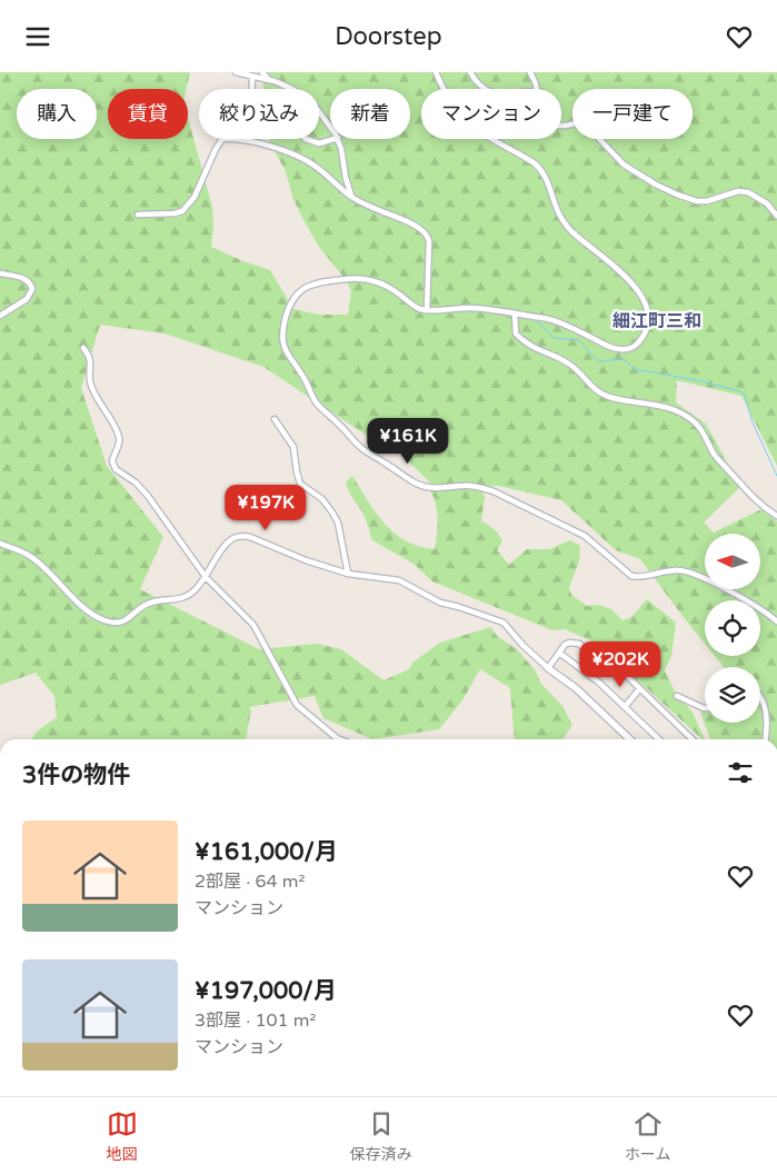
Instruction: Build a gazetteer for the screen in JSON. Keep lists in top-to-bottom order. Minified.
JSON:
{"districts":["細江町三和"],"north":"left","page":{"header":"Doorstep","chip":["購入","賃貸","絞り込み","新着","マンション","一戸建て"],"price":["¥161K","¥197K","¥202K"],"heading":"3件の物件","list":[{"name":"¥161,000/月","note":"2部屋 · 64 m² · マンション"},{"name":"¥197,000/月","note":"3部屋 · 101 m² · マンション"}],"tabs":["地図","保存済み","ホーム"]}}
